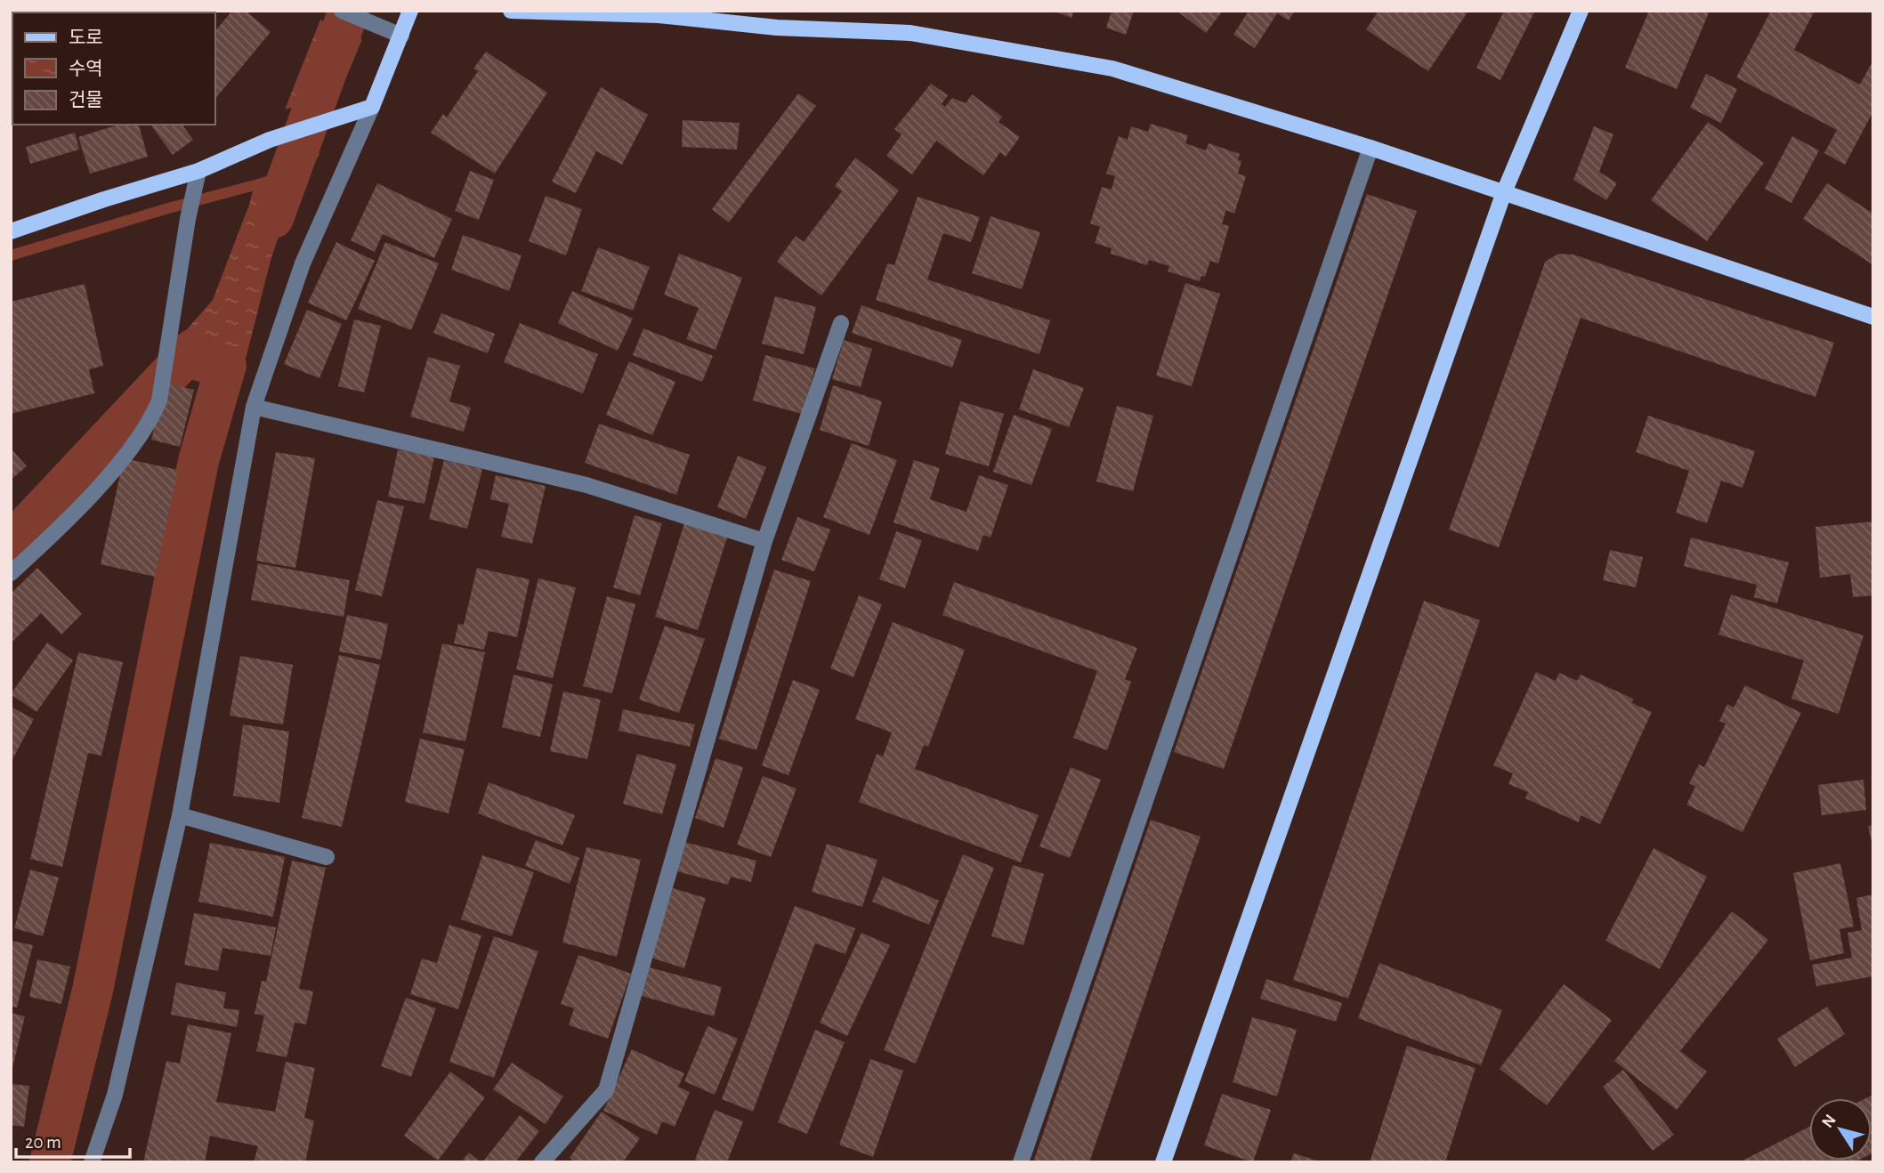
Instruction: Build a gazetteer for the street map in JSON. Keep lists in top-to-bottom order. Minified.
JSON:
{"legend":["도로","수역","건물"],"scale_bar":"20 m","north":"top left"}
